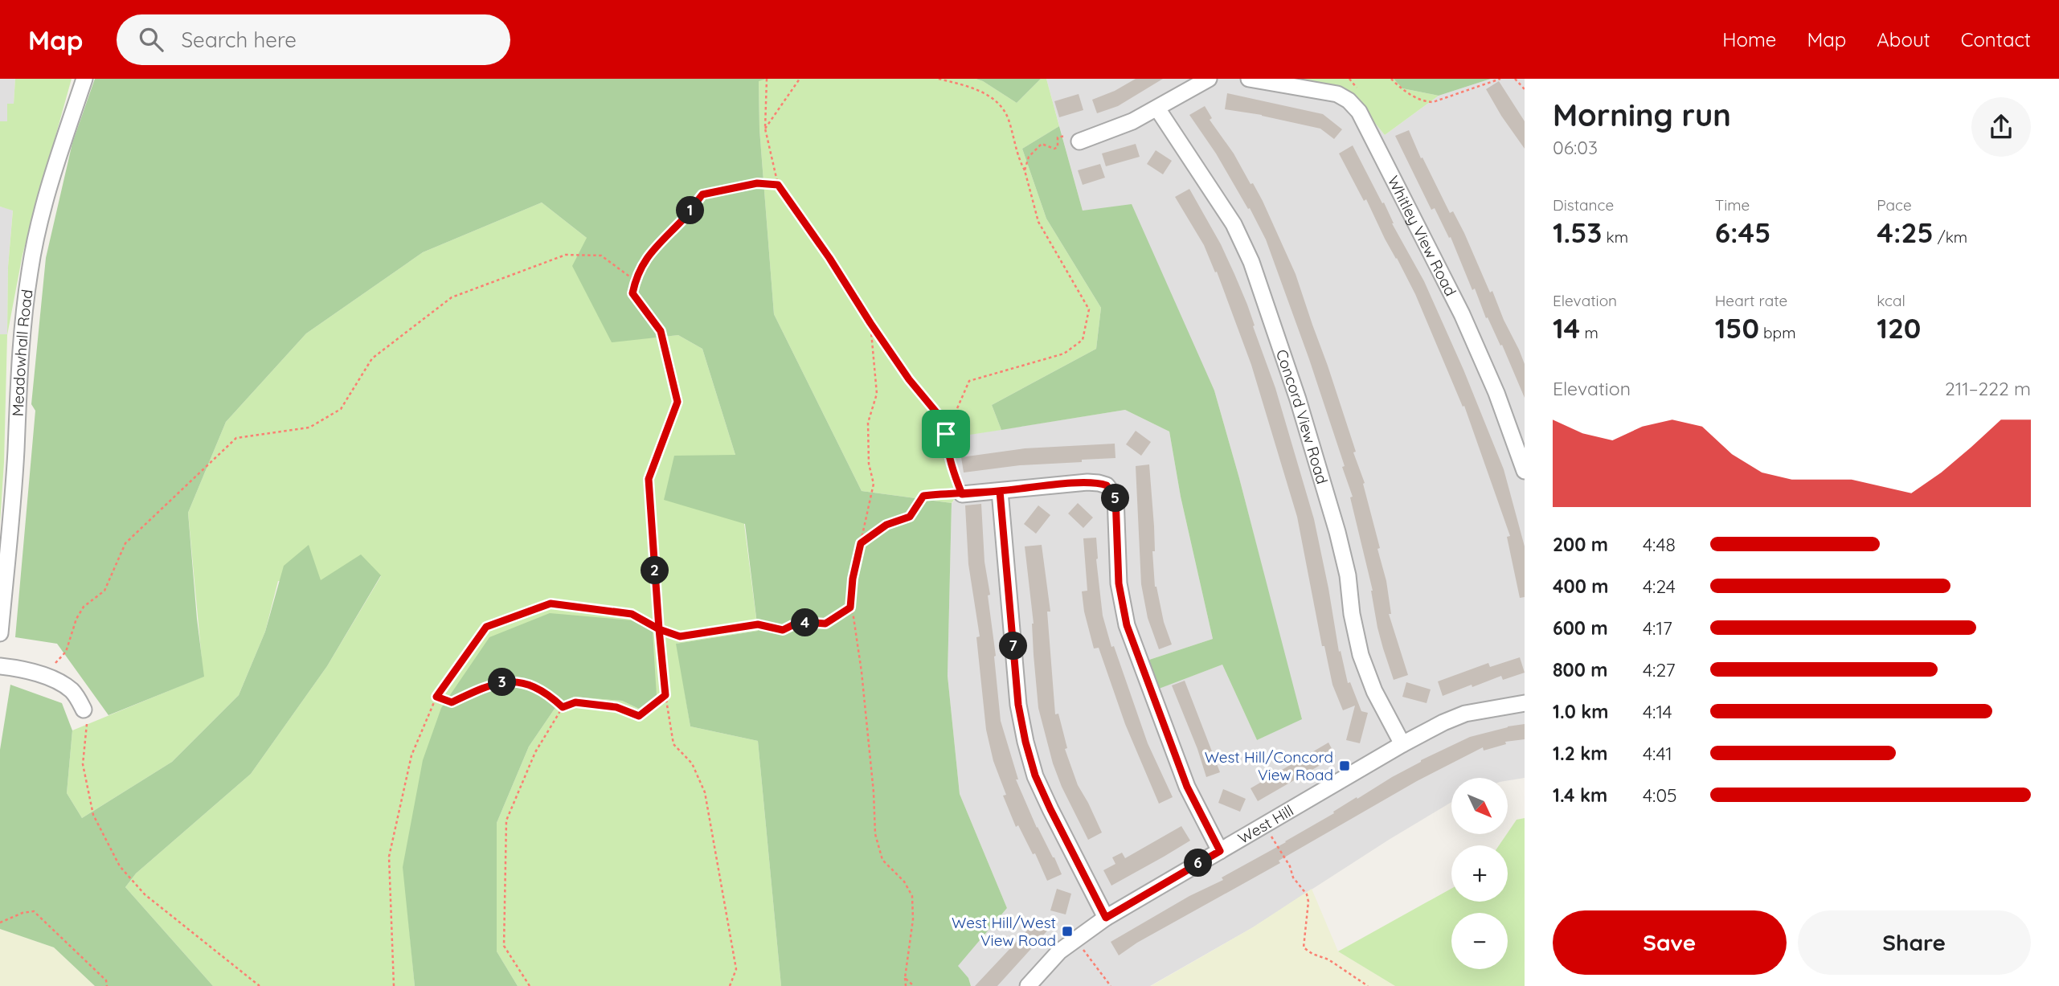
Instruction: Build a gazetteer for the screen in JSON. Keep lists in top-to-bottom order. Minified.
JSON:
{"streets":{"street":["Whitley View Road","Meadowhall Road","Concord View Road","West Hill"]},"crossings":[["Concord View Road","West Hill"]],"places":{"transit":["West Hill/Concord View Road","West Hill/West View Road"]},"north":"bottom right","page":{"header":"Map","search":"Search here","nav":["Home","Map","About","Contact"],"heading":["Morning run","06:03"],"stats":[["Distance","1.53 km"],["Time","6:45"],["Pace","4:25 /km"],["Elevation","14 m"],["Heart rate","150 bpm"],["kcal","120"]],"pins":["1","5","2","4","7","3","6"],"chart":["Elevation","211–222 m"],"list":[{"name":"200 m","note":"4:48"},{"name":"400 m","note":"4:24"},{"name":"600 m","note":"4:17"},{"name":"800 m","note":"4:27"},{"name":"1.0 km","note":"4:14"},{"name":"1.2 km","note":"4:41"},{"name":"1.4 km","note":"4:05"}],"map_buttons":["+","−"],"buttons":["Save","Share"]}}
